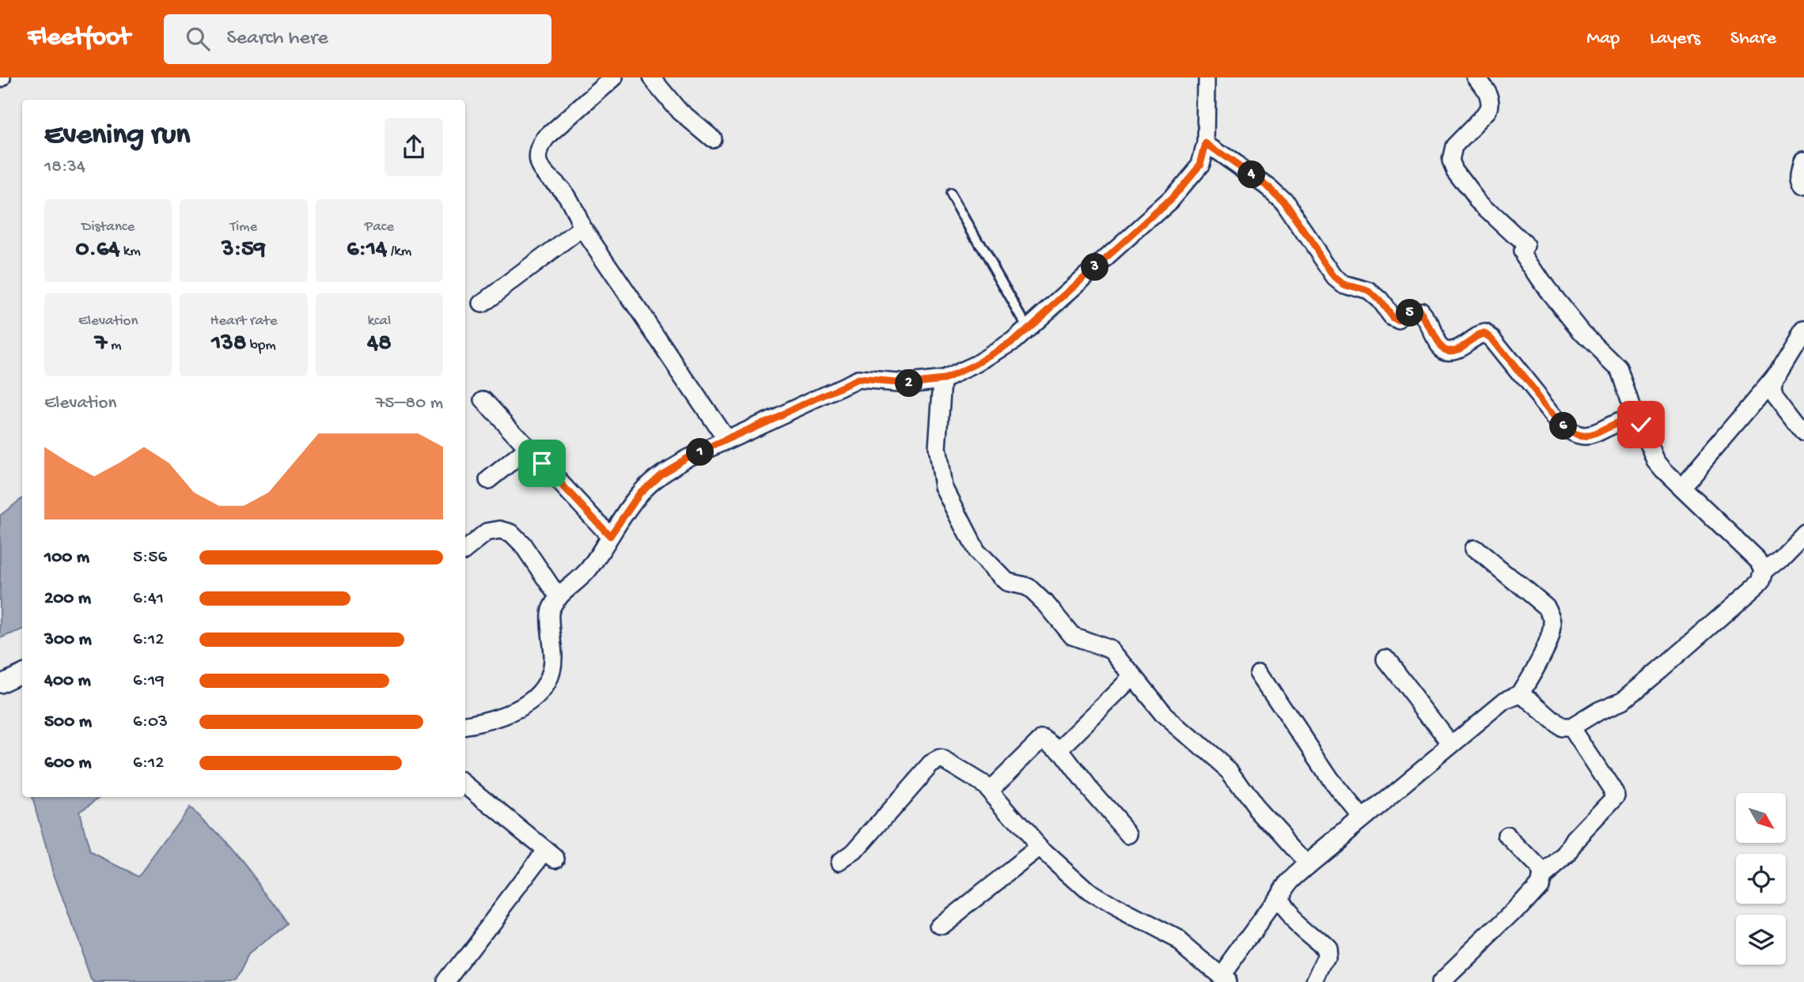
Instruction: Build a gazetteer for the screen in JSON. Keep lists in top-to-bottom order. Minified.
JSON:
{"north":"bottom right","page":{"header":"Fleetfoot","search":"Search here","nav":["Map","Layers","Share"],"heading":["Evening run","18:34"],"pins":["4","3","5","2","6","1"],"stats":[["Distance","0.64 km"],["Time","3:59"],["Pace","6:14 /km"],["Elevation","7 m"],["Heart rate","138 bpm"],["kcal","48"]],"chart":["Elevation","75–80 m"],"list":[{"name":"100 m","note":"5:56"},{"name":"200 m","note":"6:41"},{"name":"300 m","note":"6:12"},{"name":"400 m","note":"6:19"},{"name":"500 m","note":"6:03"},{"name":"600 m","note":"6:12"}]}}
